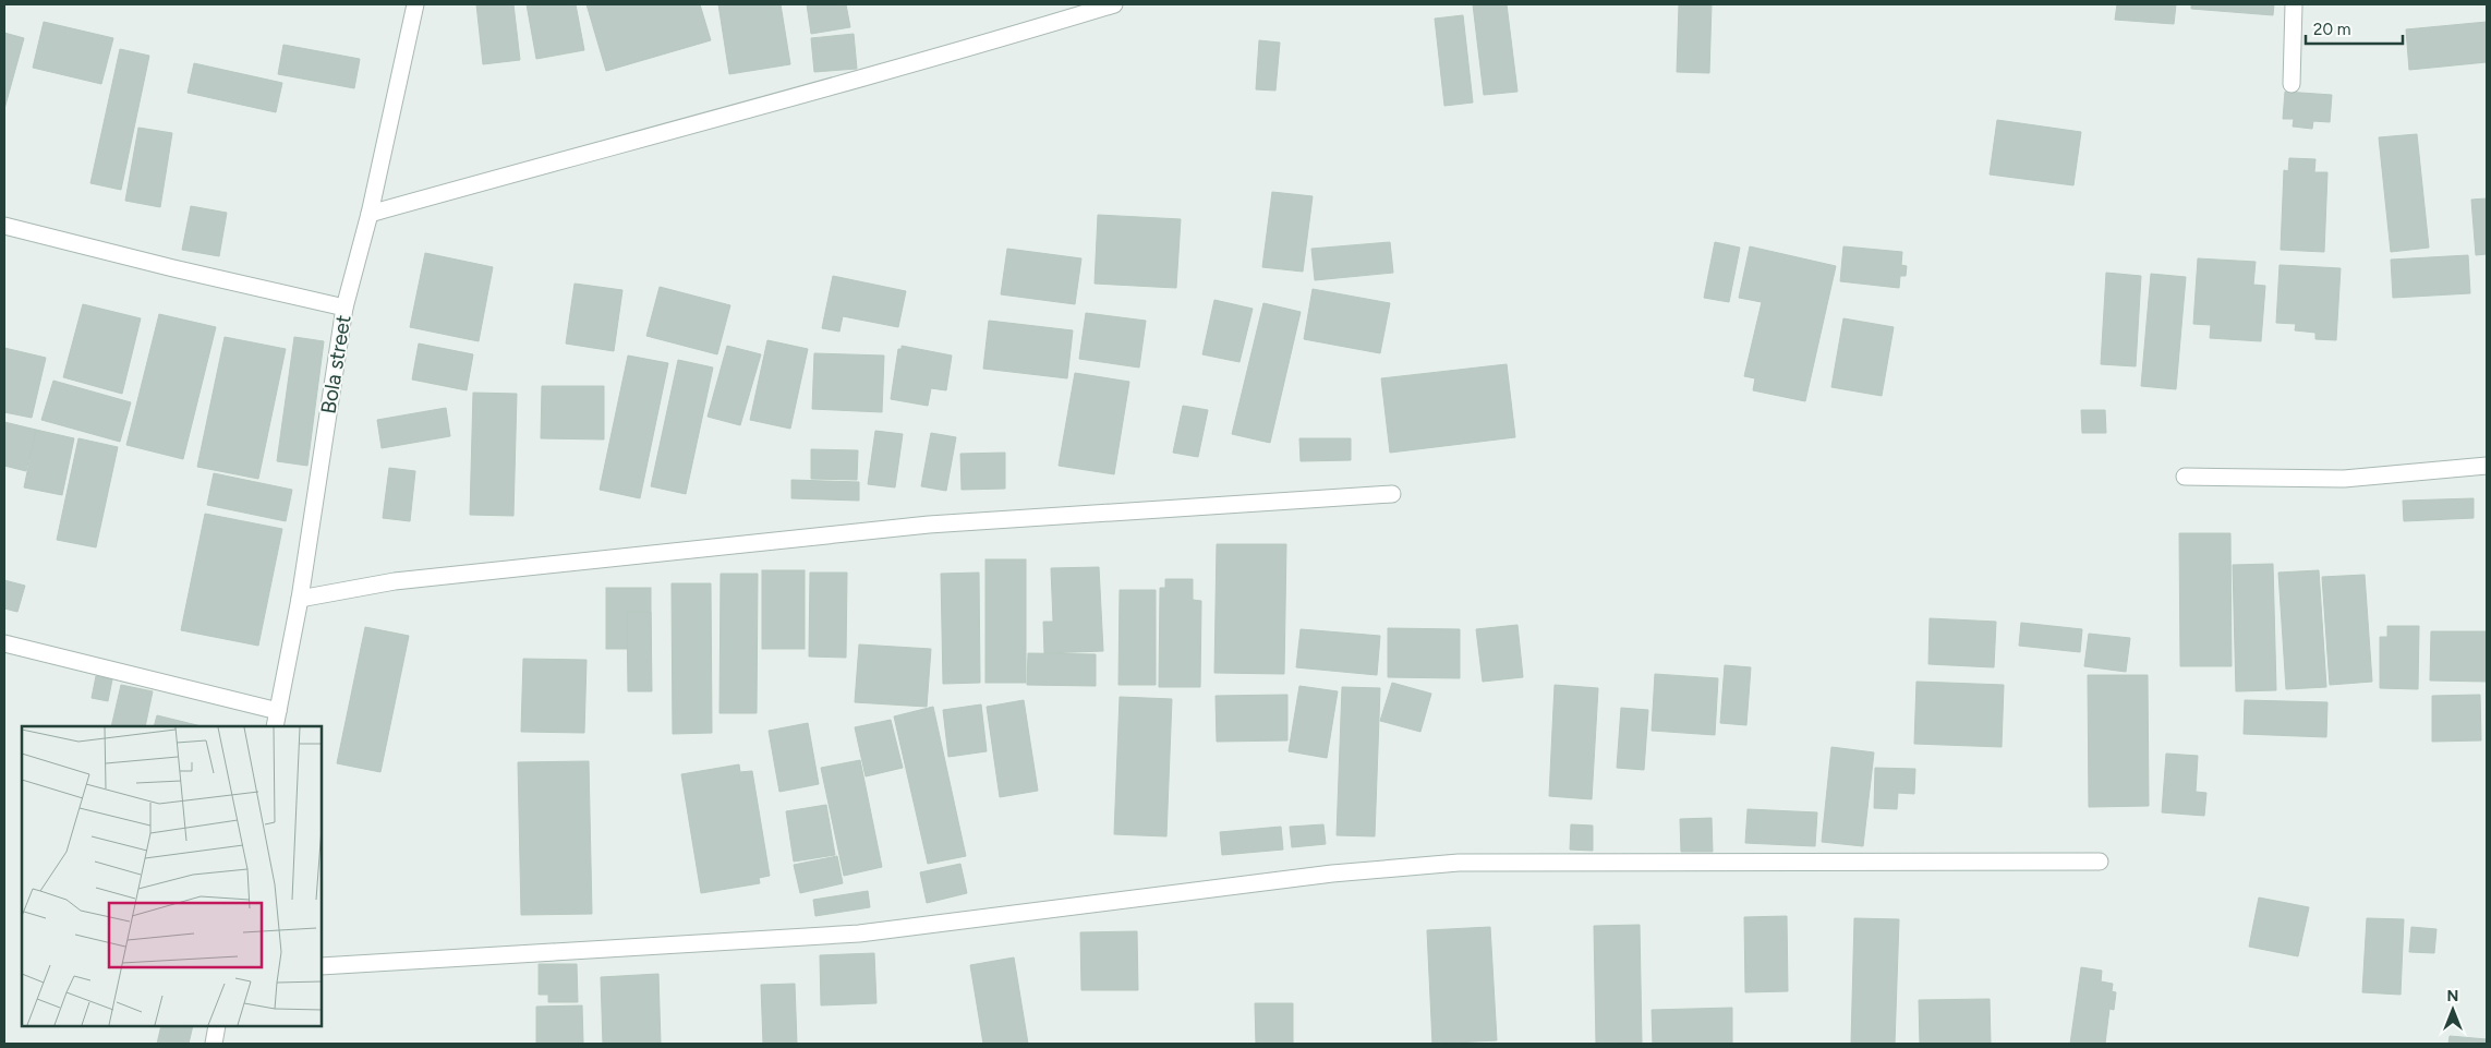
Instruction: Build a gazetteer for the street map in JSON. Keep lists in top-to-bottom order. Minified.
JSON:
{"streets":{"street":["Bola street"]},"scale_bar":"20 m","north":"top"}
